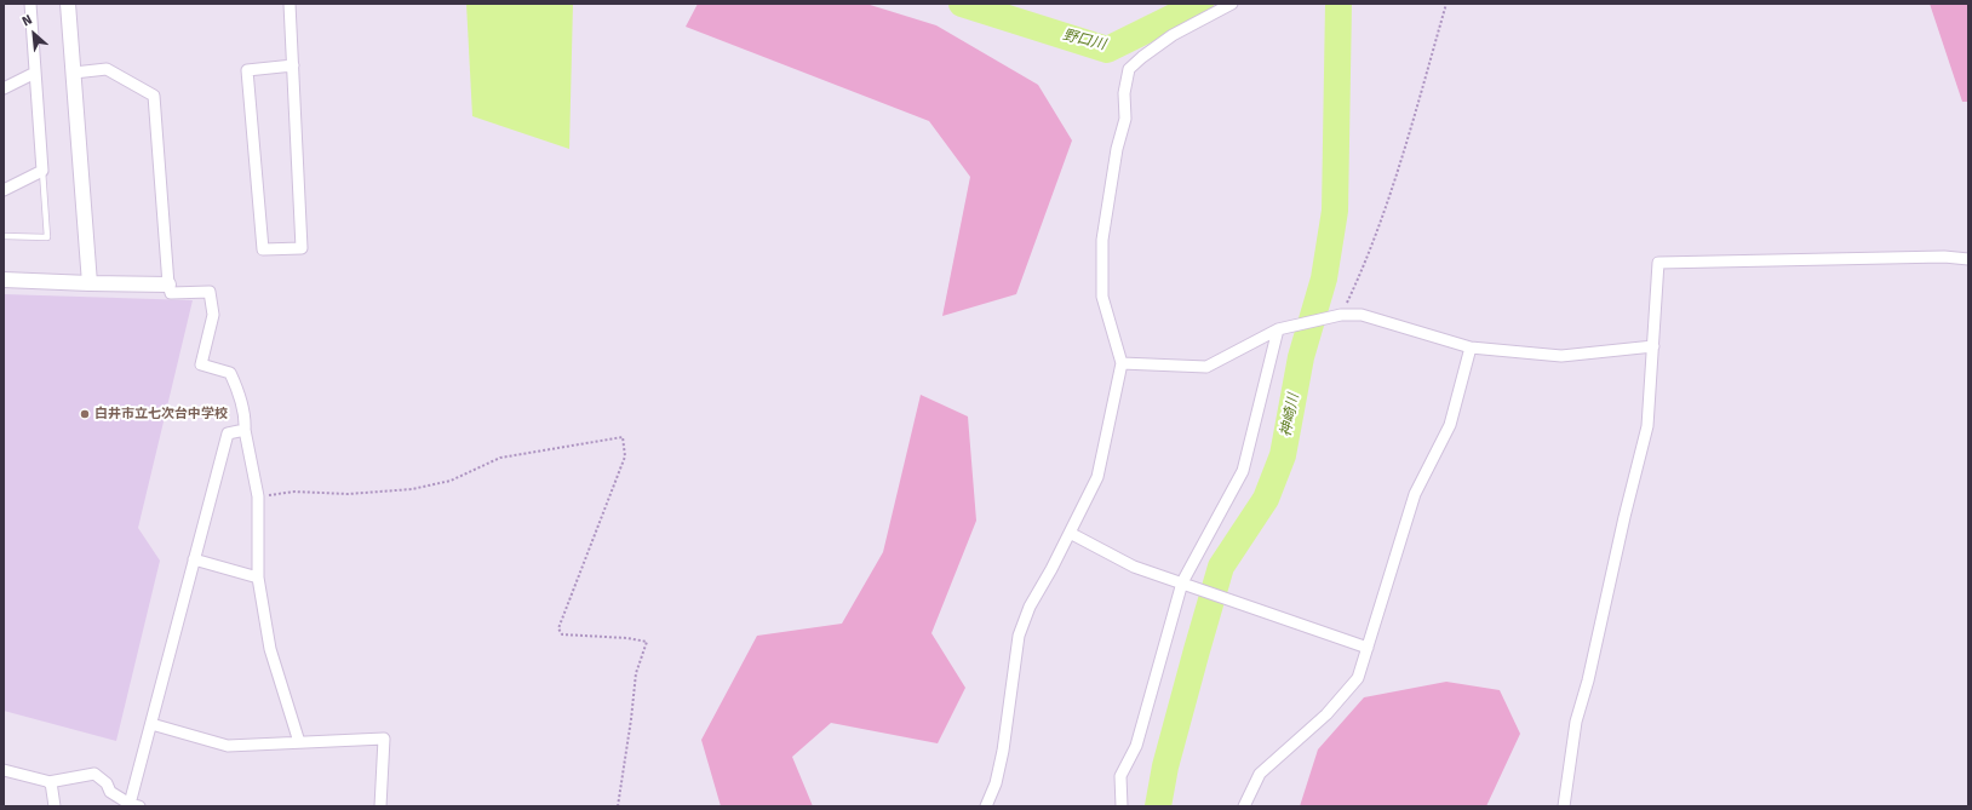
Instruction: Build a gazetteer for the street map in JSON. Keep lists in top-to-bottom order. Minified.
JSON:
{"water":["野口川","神崎川"],"places":["白井市立七次台中学校"],"north":"top left"}
